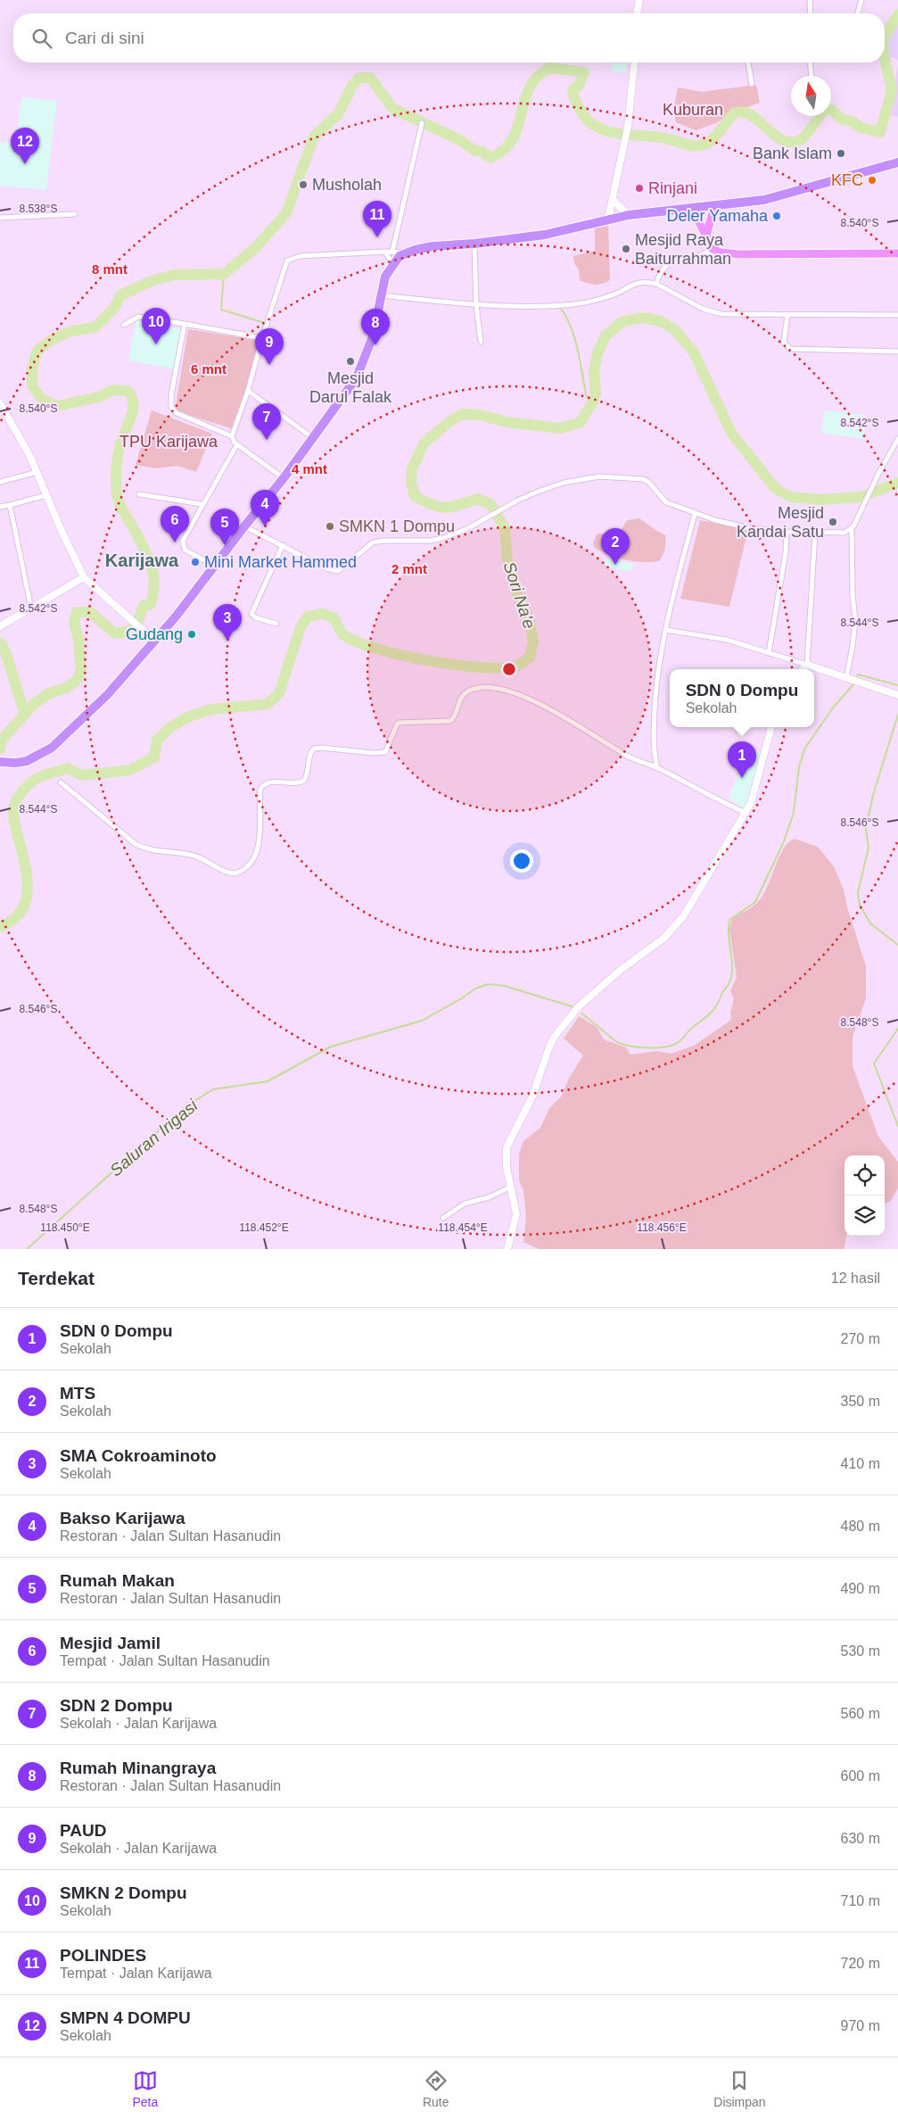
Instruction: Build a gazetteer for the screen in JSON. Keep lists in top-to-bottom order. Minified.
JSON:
{"districts":["Karijawa"],"water":["Sori Na'e","Saluran Irigasi"],"parks":["Kuburan","TPU Karijawa"],"places":["Bank Islam","KFC","Musholah","Rinjani","Deler Yamaha","Mesjid Raya Baiturrahman","Mesjid Darul Falak","Mesjid Kandai Satu","SMKN 1 Dompu","Mini Market Hammed","Gudang"],"north":"top","page":{"search":"Cari di sini","pins":["12","11","10","8","9","7","4","6","5","2","3","1"],"popup":["SDN 0 Dompu","Sekolah"],"heading":["Terdekat","12 hasil"],"list":[{"mark":"1","name":"SDN 0 Dompu","note":"Sekolah","value":"270 m"},{"mark":"2","name":"MTS","note":"Sekolah","value":"350 m"},{"mark":"3","name":"SMA Cokroaminoto","note":"Sekolah","value":"410 m"},{"mark":"4","name":"Bakso Karijawa","note":"Restoran · Jalan Sultan Hasanudin","value":"480 m"},{"mark":"5","name":"Rumah Makan","note":"Restoran · Jalan Sultan Hasanudin","value":"490 m"},{"mark":"6","name":"Mesjid Jamil","note":"Tempat · Jalan Sultan Hasanudin","value":"530 m"},{"mark":"7","name":"SDN 2 Dompu","note":"Sekolah · Jalan Karijawa","value":"560 m"},{"mark":"8","name":"Rumah Minangraya","note":"Restoran · Jalan Sultan Hasanudin","value":"600 m"},{"mark":"9","name":"PAUD","note":"Sekolah · Jalan Karijawa","value":"630 m"},{"mark":"10","name":"SMKN 2 Dompu","note":"Sekolah","value":"710 m"},{"mark":"11","name":"POLINDES","note":"Tempat · Jalan Karijawa","value":"720 m"},{"mark":"12","name":"SMPN 4 DOMPU","note":"Sekolah","value":"970 m"}],"nav":["Peta","Rute","Disimpan"]},"coordinates":["8.538°S","8.540°S","8.542°S","8.544°S","8.546°S","8.548°S","118.450°E","118.452°E","118.454°E","118.456°E"],"rings":["8 mnt","6 mnt","4 mnt","2 mnt"]}
